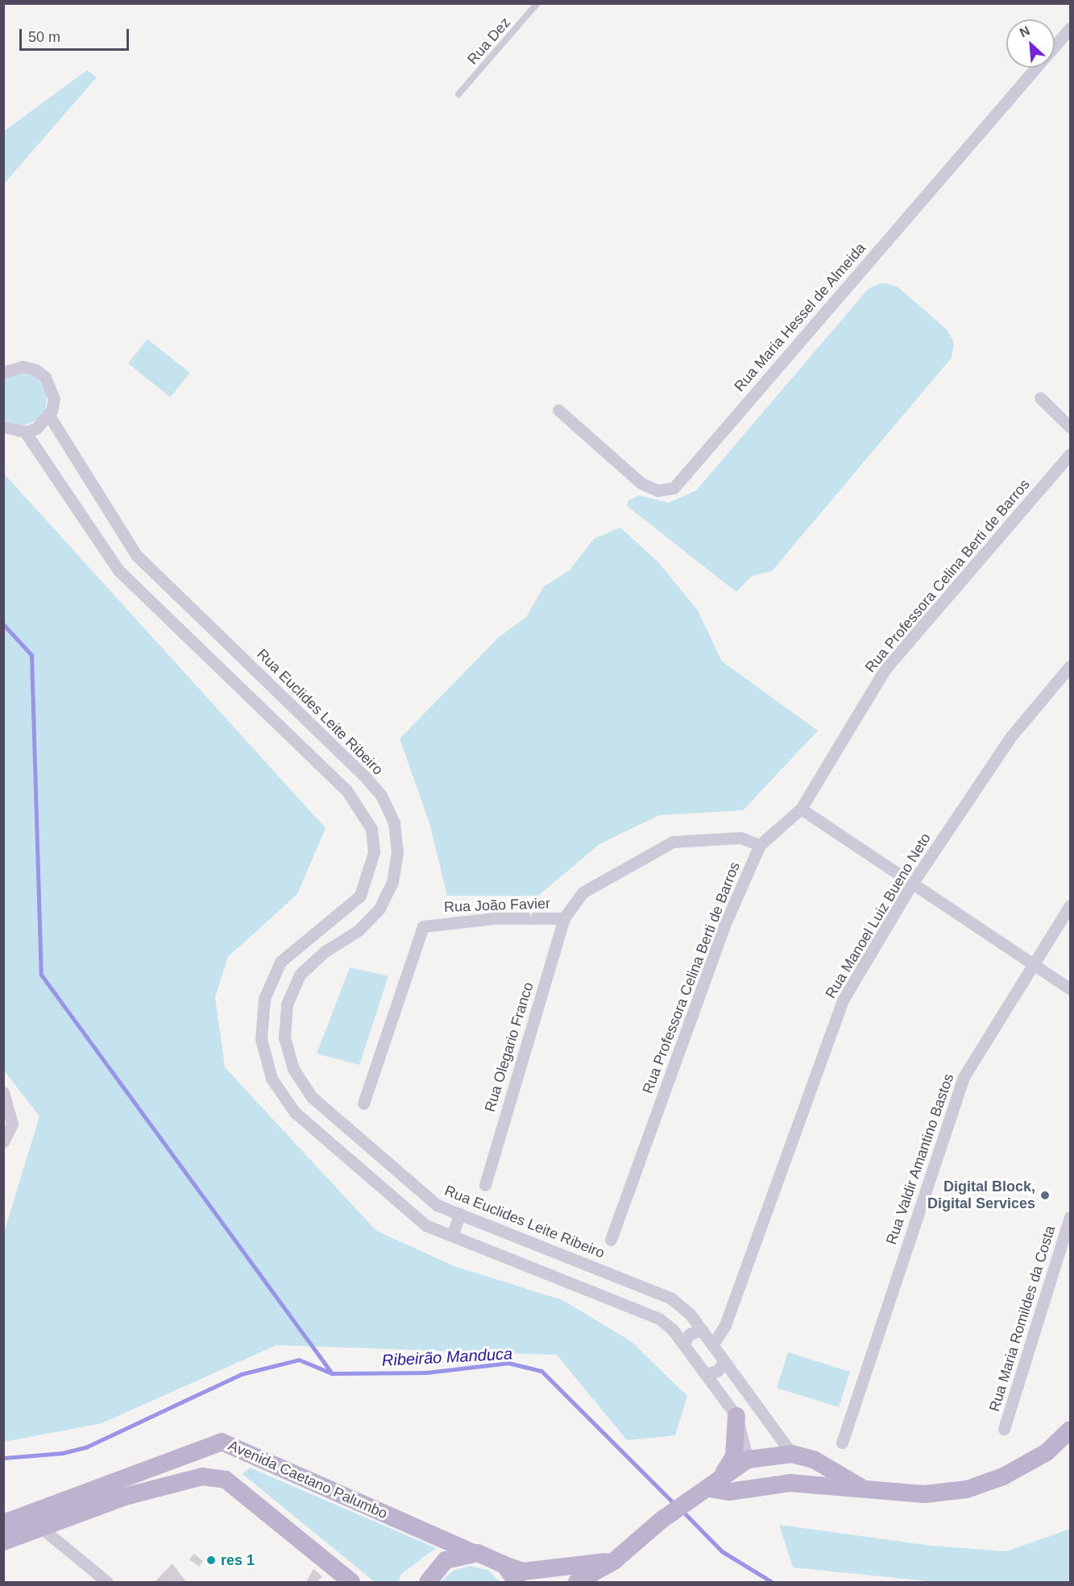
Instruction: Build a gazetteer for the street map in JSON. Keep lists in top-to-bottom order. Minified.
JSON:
{"streets":{"main road":["Avenida Caetano Palumbo"],"street":["Rua Maria Hessel de Almeida","Rua Professora Celina Berti de Barros","Rua Euclides Leite Ribeiro","Rua João Favier","Rua Manoel Luiz Bueno Neto","Rua Olegario Franco","Rua Valdir Amantino Bastos","Rua Maria Romildes da Costa"],"lane":["Rua Dez"]},"crossings":[["Rua Professora Celina Berti de Barros","Rua João Favier"],["Rua Euclides Leite Ribeiro","Rua Manoel Luiz Bueno Neto"],["Rua João Favier","Rua Olegario Franco"]],"water":["Ribeirão Manduca"],"places":["Digital Block, Digital Services","res 1"],"scale_bar":"50 m","north":"top left"}
